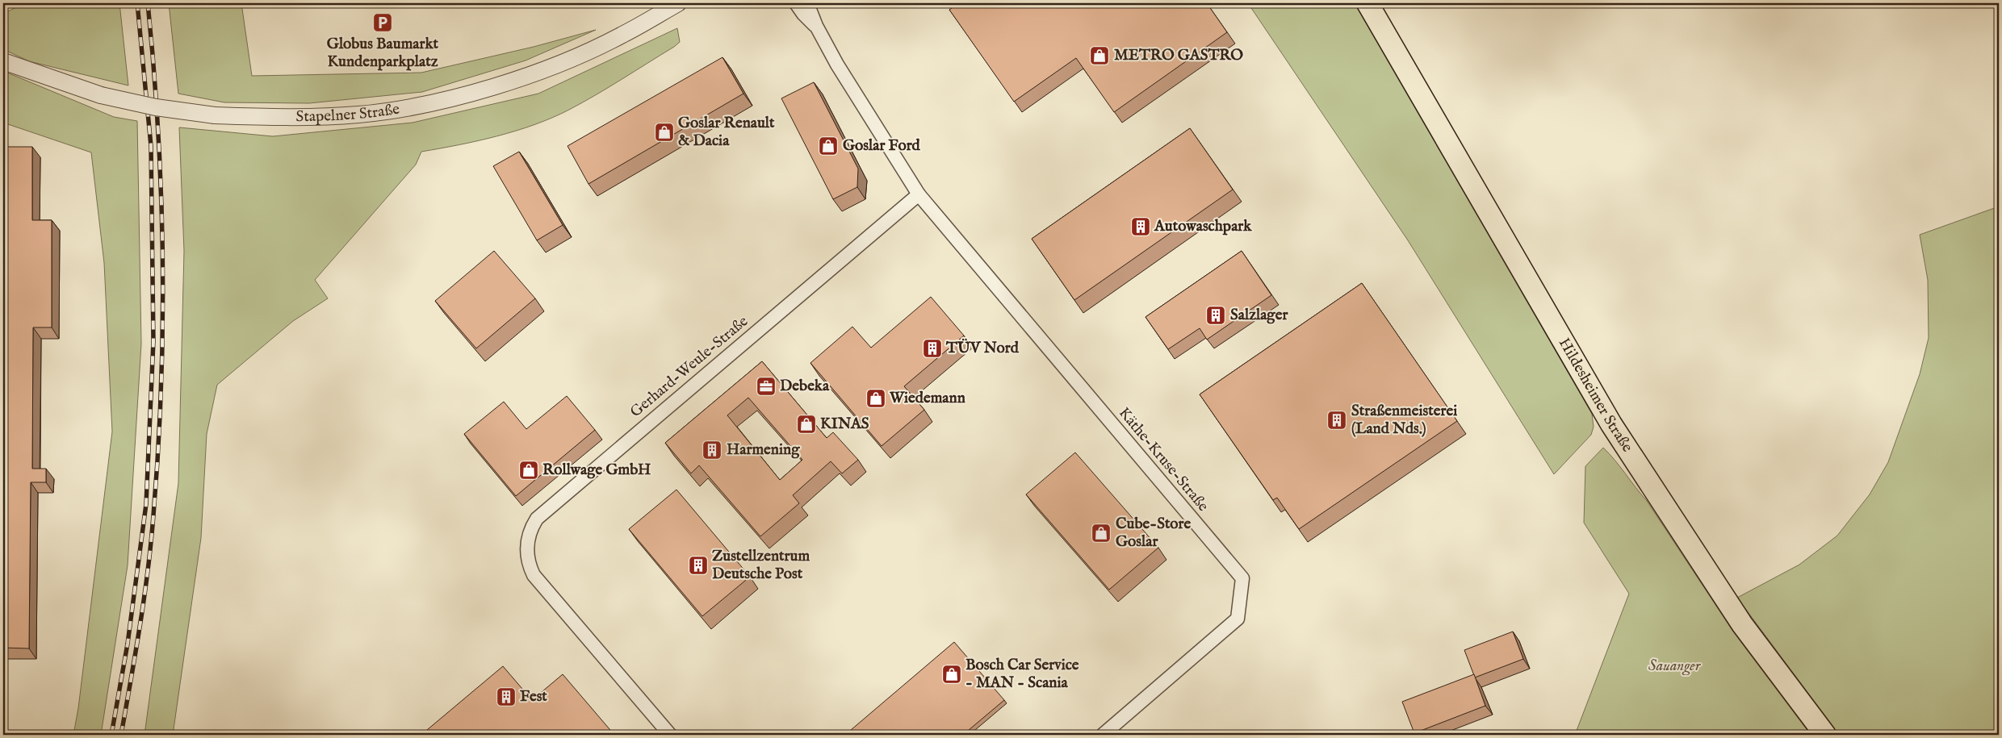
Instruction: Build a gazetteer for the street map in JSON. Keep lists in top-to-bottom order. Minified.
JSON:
{"streets":{"main road":["Hildesheimer Straße"],"street":["Stapelner Straße","Gerhard-Weule-Straße","Käthe-Kruse-Straße"]},"crossings":[["Gerhard-Weule-Straße","Käthe-Kruse-Straße"]],"parks":["Sauanger"],"places":{"parking":["Globus Baumarkt Kundenparkplatz"],"shop":["METRO GASTRO","Goslar Renault & Dacia","Goslar Ford","Wiedemann","KINAS","Rollwage GmbH","Cube-Store Goslar","Bosch Car Service - MAN - Scania"],"building":["Autowaschpark","Salzlager","TÜV Nord","Straßenmeisterei (Land Nds.)","Harmening","Zustellzentrum Deutsche Post","Fest"],"office":["Debeka"]}}
